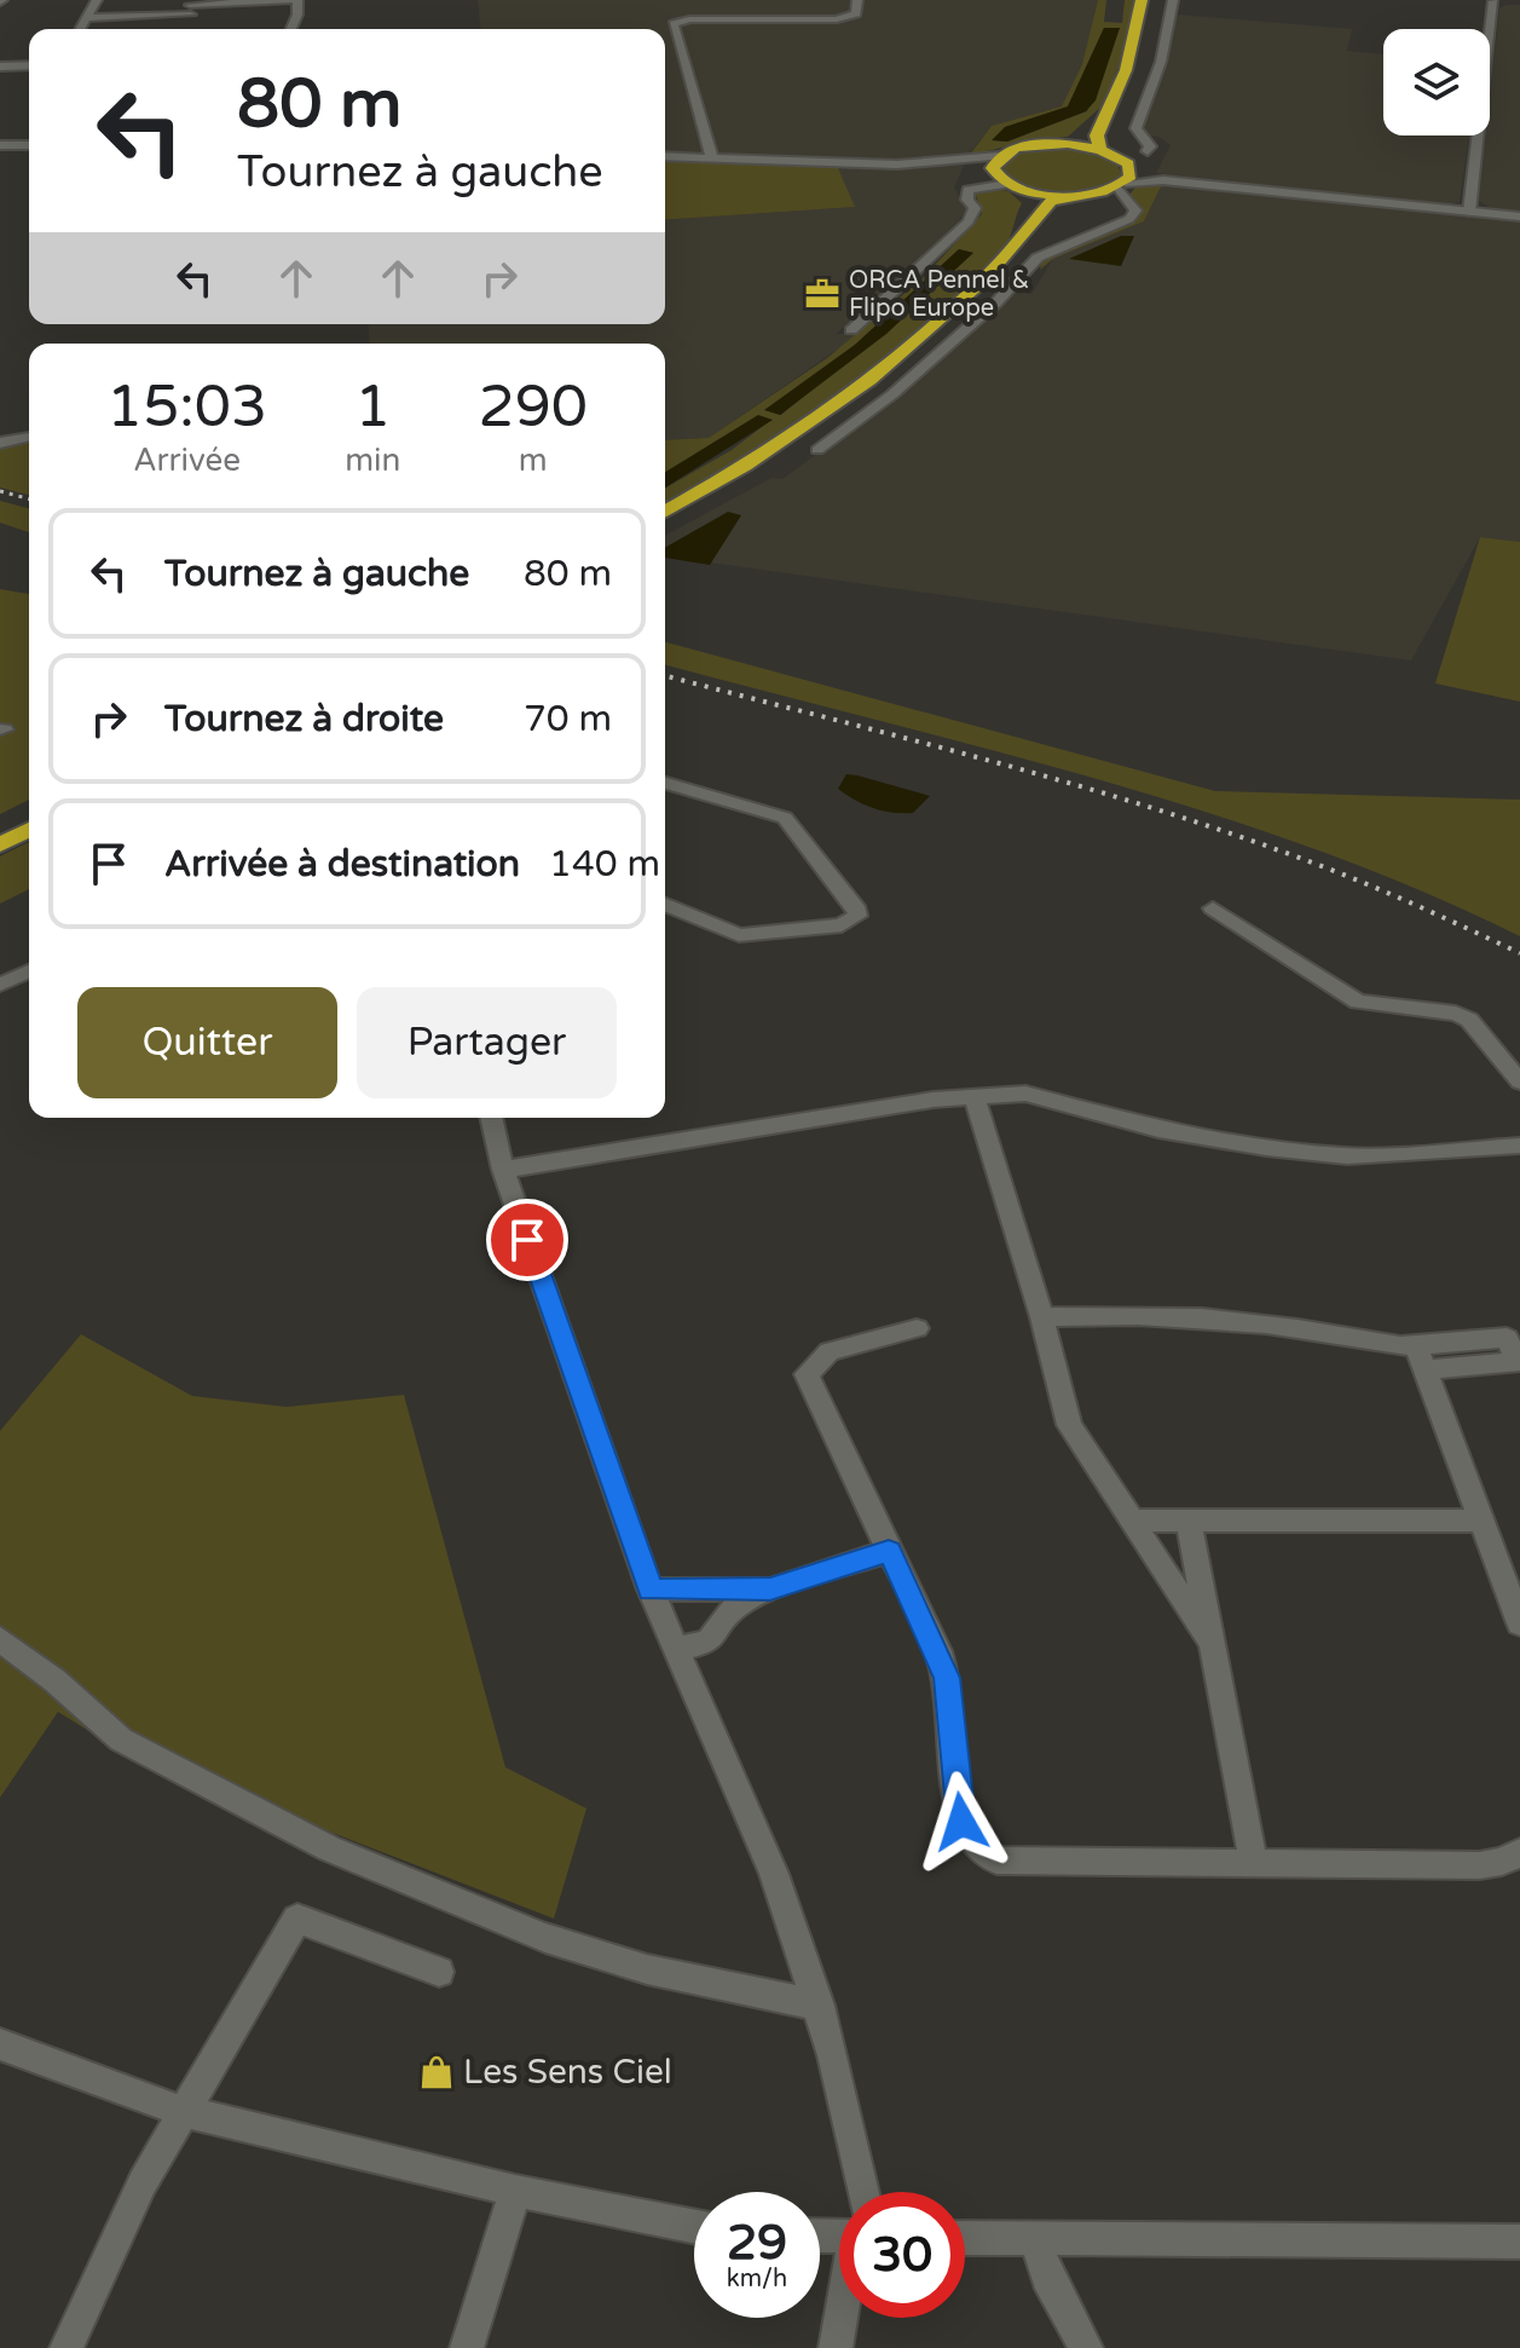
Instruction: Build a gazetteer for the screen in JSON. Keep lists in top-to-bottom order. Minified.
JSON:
{"places":{"office":["ORCA Pennel & Flipo Europe"],"shop":["Les Sens Ciel"]},"page":{"turn":["80 m","Tournez à gauche"],"eta":["15:03","Arrivée","1","min","290","m"],"list":[{"name":"Tournez à gauche","value":"80 m"},{"name":"Tournez à droite","value":"70 m"},{"name":"Arrivée à destination","value":"140 m"}],"buttons":["Quitter","Partager"],"speed":"29 km/h","limit":"30"}}
